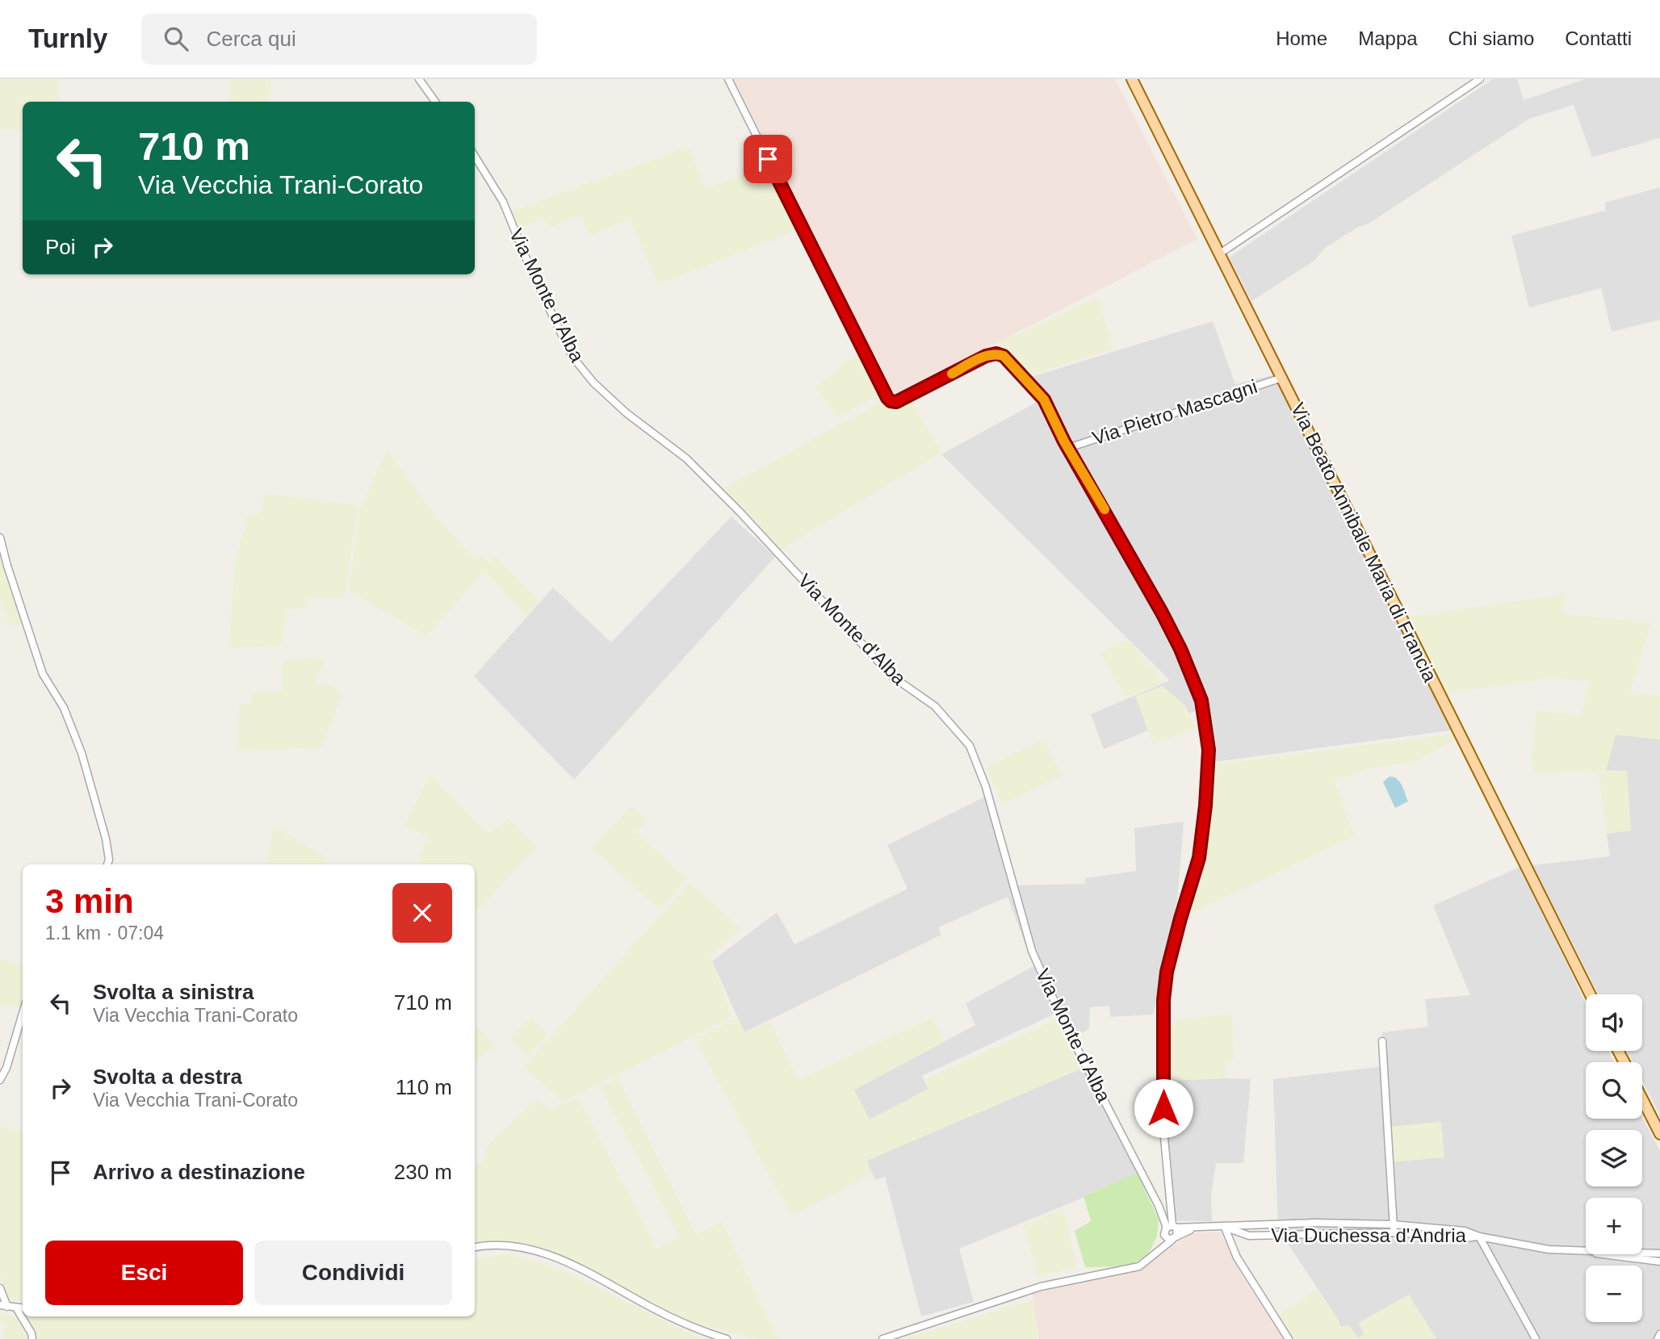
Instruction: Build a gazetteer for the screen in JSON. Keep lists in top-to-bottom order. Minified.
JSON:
{"streets":{"main road":["Via Beato Annibale Maria di Francia"],"street":["Via Monte d'Alba","Via Pietro Mascagni","Via Duchessa d'Andria"]},"crossings":[["Via Monte d'Alba","Via Duchessa d'Andria"],["Via Pietro Mascagni","Via Beato Annibale Maria di Francia"]],"page":{"header":"Turnly","search":"Cerca qui","nav":["Home","Mappa","Chi siamo","Contatti"],"turn":["710 m","Via Vecchia Trani-Corato"],"then":"Poi","heading":["3 min","1.1 km · 07:04"],"list":[{"name":"Svolta a sinistra","note":"Via Vecchia Trani-Corato","value":"710 m"},{"name":"Svolta a destra","note":"Via Vecchia Trani-Corato","value":"110 m"},{"name":"Arrivo a destinazione","value":"230 m"}],"map_buttons":["+","−"],"buttons":["Esci","Condividi"]}}
